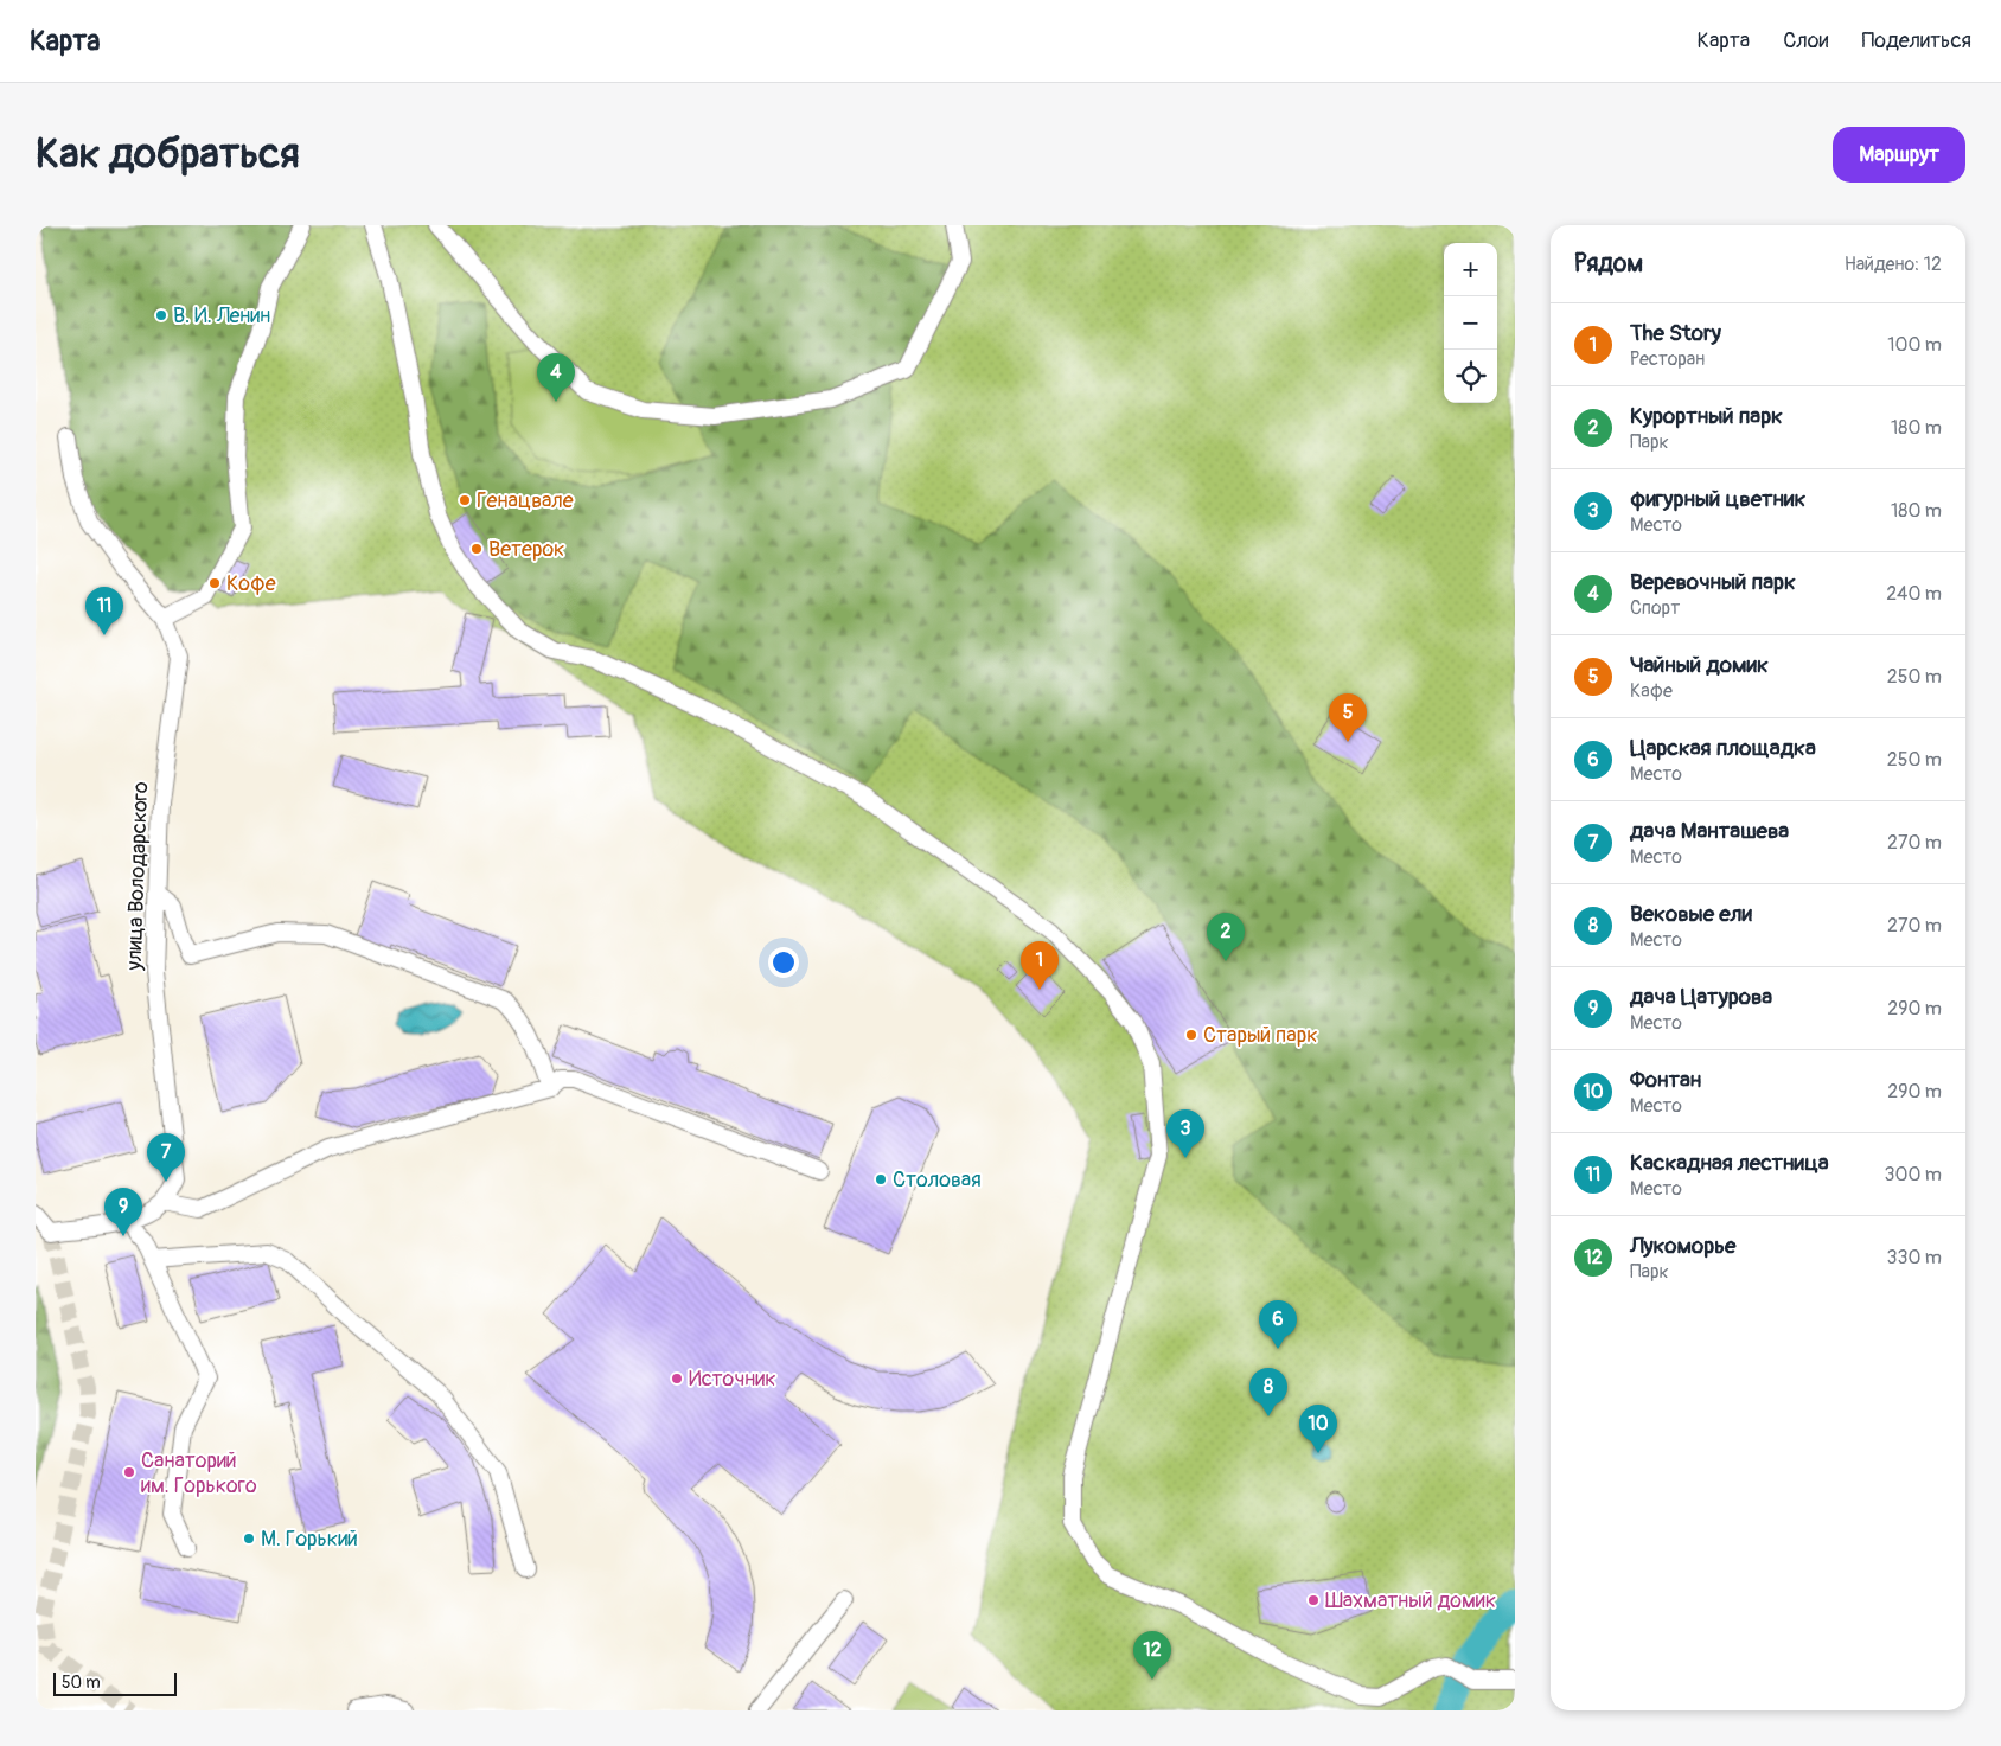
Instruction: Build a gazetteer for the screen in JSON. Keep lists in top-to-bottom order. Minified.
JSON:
{"streets":{"street":["улица Володарского"]},"places":["В. И. Ленин","Генацвале","Ветерок","Кофе","Старый парк","Столовая","Источник","Санаторий им. Горького","М. Горький","Шахматный домик"],"scale_bar":"50 m","page":{"header":"Карта","nav":["Карта","Слои","Поделиться"],"buttons":"Маршрут","title":"Как добраться","heading":["Рядом","Найдено: 12"],"map_buttons":["+","−"],"list":[{"mark":"1","name":"The Story","note":"Ресторан","value":"100 m"},{"mark":"2","name":"Курортный парк","note":"Парк","value":"180 m"},{"mark":"3","name":"фигурный цветник","note":"Место","value":"180 m"},{"mark":"4","name":"Веревочный парк","note":"Спорт","value":"240 m"},{"mark":"5","name":"Чайный домик","note":"Кафе","value":"250 m"},{"mark":"6","name":"Царская площадка","note":"Место","value":"250 m"},{"mark":"7","name":"дача Манташева","note":"Место","value":"270 m"},{"mark":"8","name":"Вековые ели","note":"Место","value":"270 m"},{"mark":"9","name":"дача Цатурова","note":"Место","value":"290 m"},{"mark":"10","name":"Фонтан","note":"Место","value":"290 m"},{"mark":"11","name":"Каскадная лестница","note":"Место","value":"300 m"},{"mark":"12","name":"Лукоморье","note":"Парк","value":"330 m"}],"pins":["4","11","5","2","1","3","7","9","6","8","10","12"],"scale":"50 m"}}
